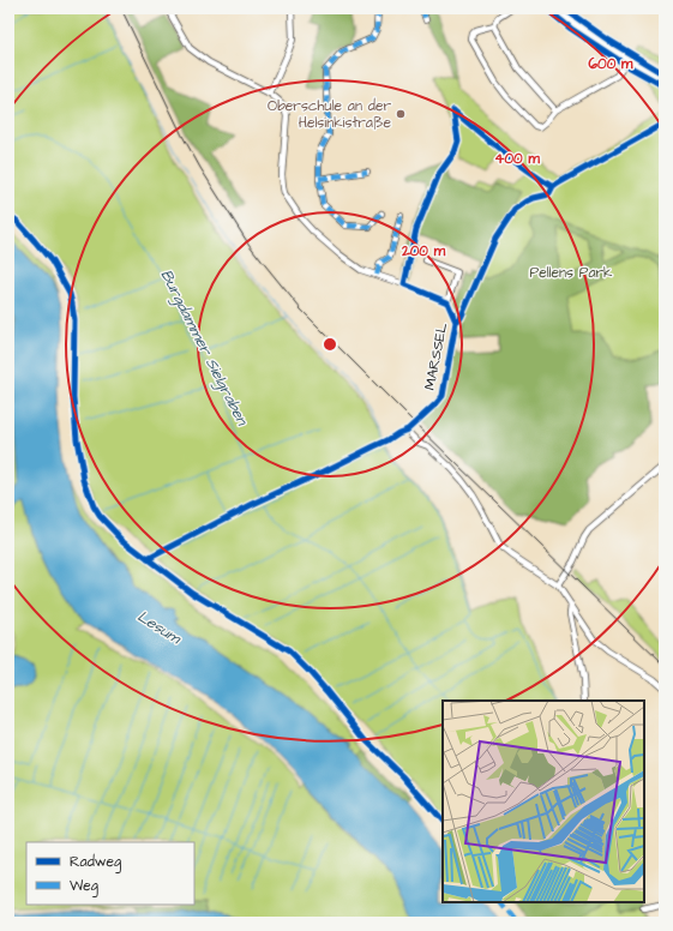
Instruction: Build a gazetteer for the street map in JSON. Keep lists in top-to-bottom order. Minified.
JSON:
{"streets":{"street":["MARSSEL"]},"water":["Burgdammer Sielgraben","Lesum"],"parks":["Pellens Park"],"places":["Oberschule an der Helsinkistraße"],"legend":["Radweg","Weg"],"rings":["600 m","400 m","200 m"]}
